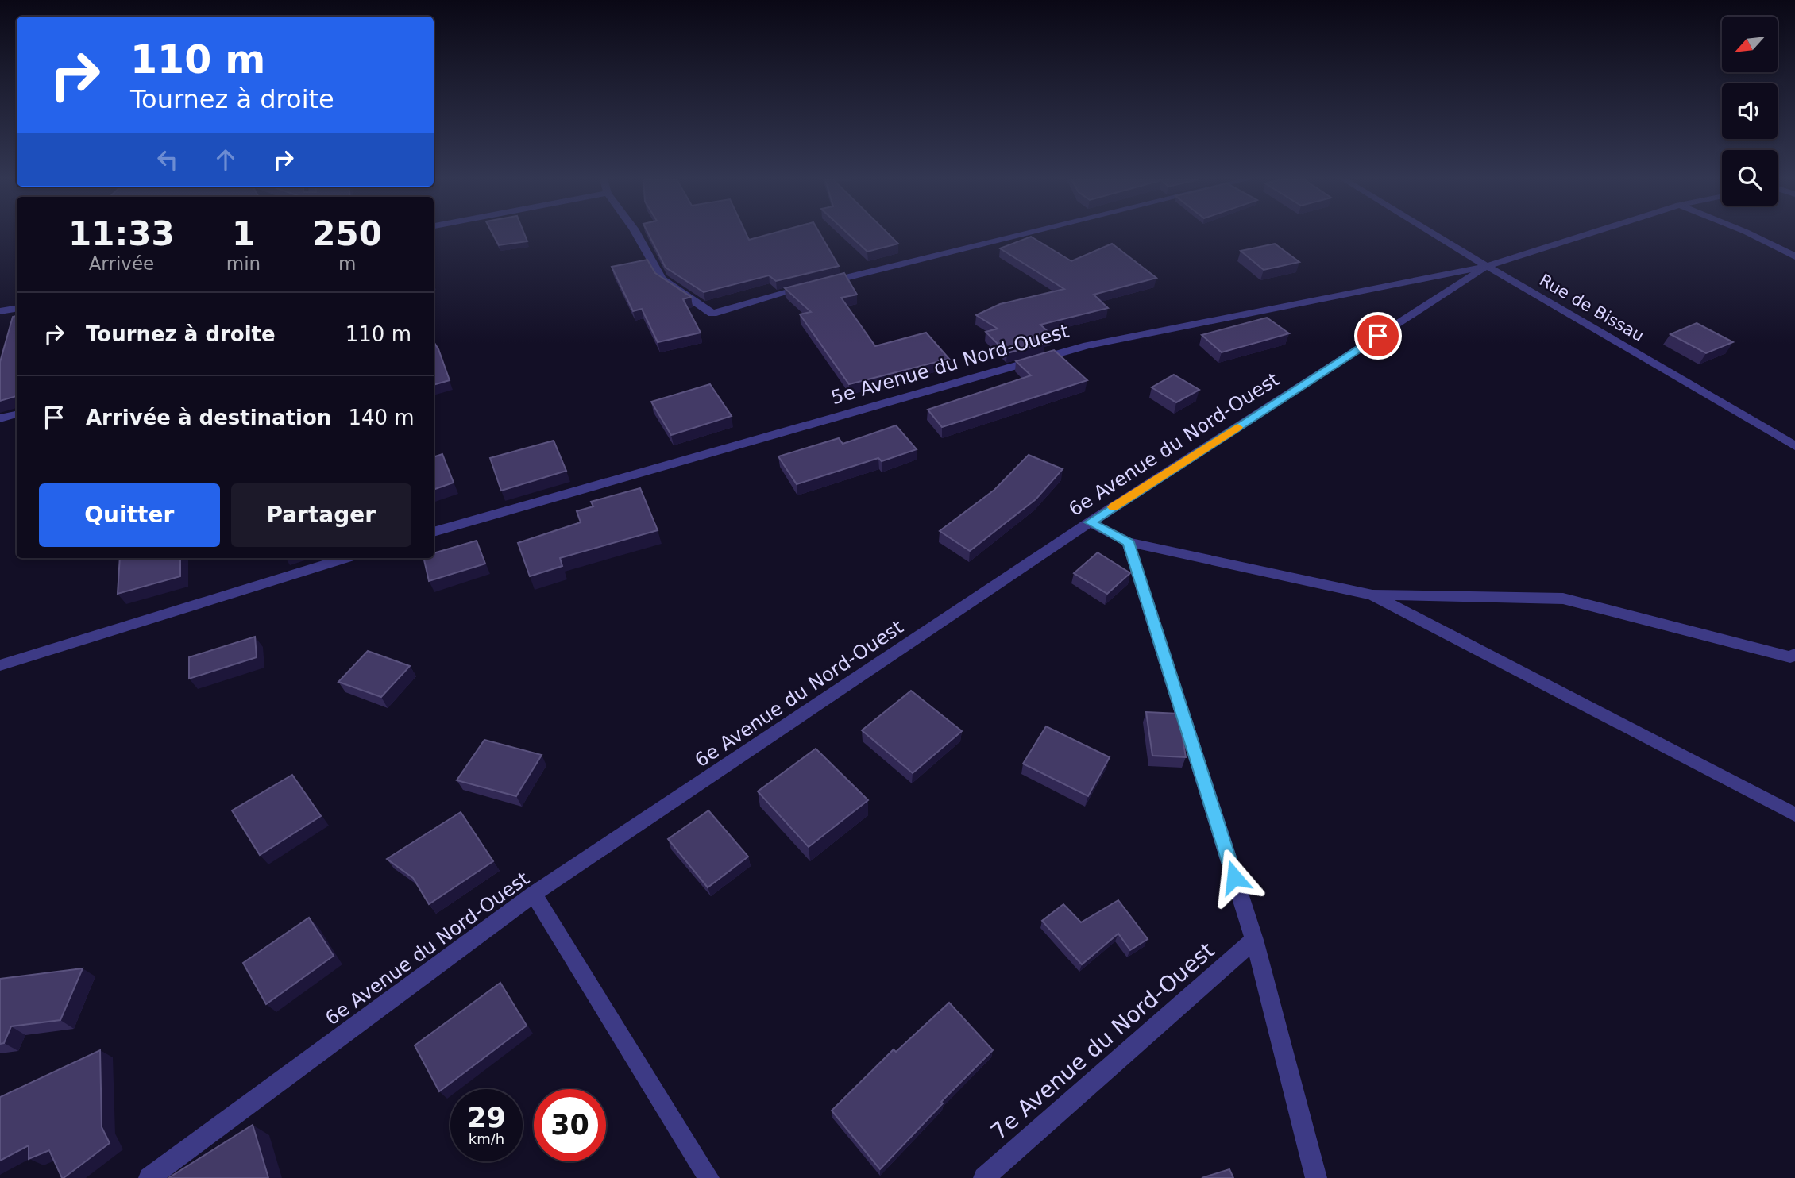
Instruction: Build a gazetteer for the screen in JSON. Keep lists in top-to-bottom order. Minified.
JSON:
{"streets":{"street":["Rue de Bissau","5e Avenue du Nord-Ouest","6e Avenue du Nord-Ouest","7e Avenue du Nord-Ouest"]},"crossings":[["Rue de Bissau","5e Avenue du Nord-Ouest"],["Rue de Bissau","6e Avenue du Nord-Ouest"],["5e Avenue du Nord-Ouest","6e Avenue du Nord-Ouest"]],"north":"bottom left","page":{"turn":["110 m","Tournez à droite"],"eta":["11:33","Arrivée","1","min","250","m"],"list":[{"name":"Tournez à droite","value":"110 m"},{"name":"Arrivée à destination","value":"140 m"}],"buttons":["Quitter","Partager"],"speed":"29 km/h","limit":"30"}}
